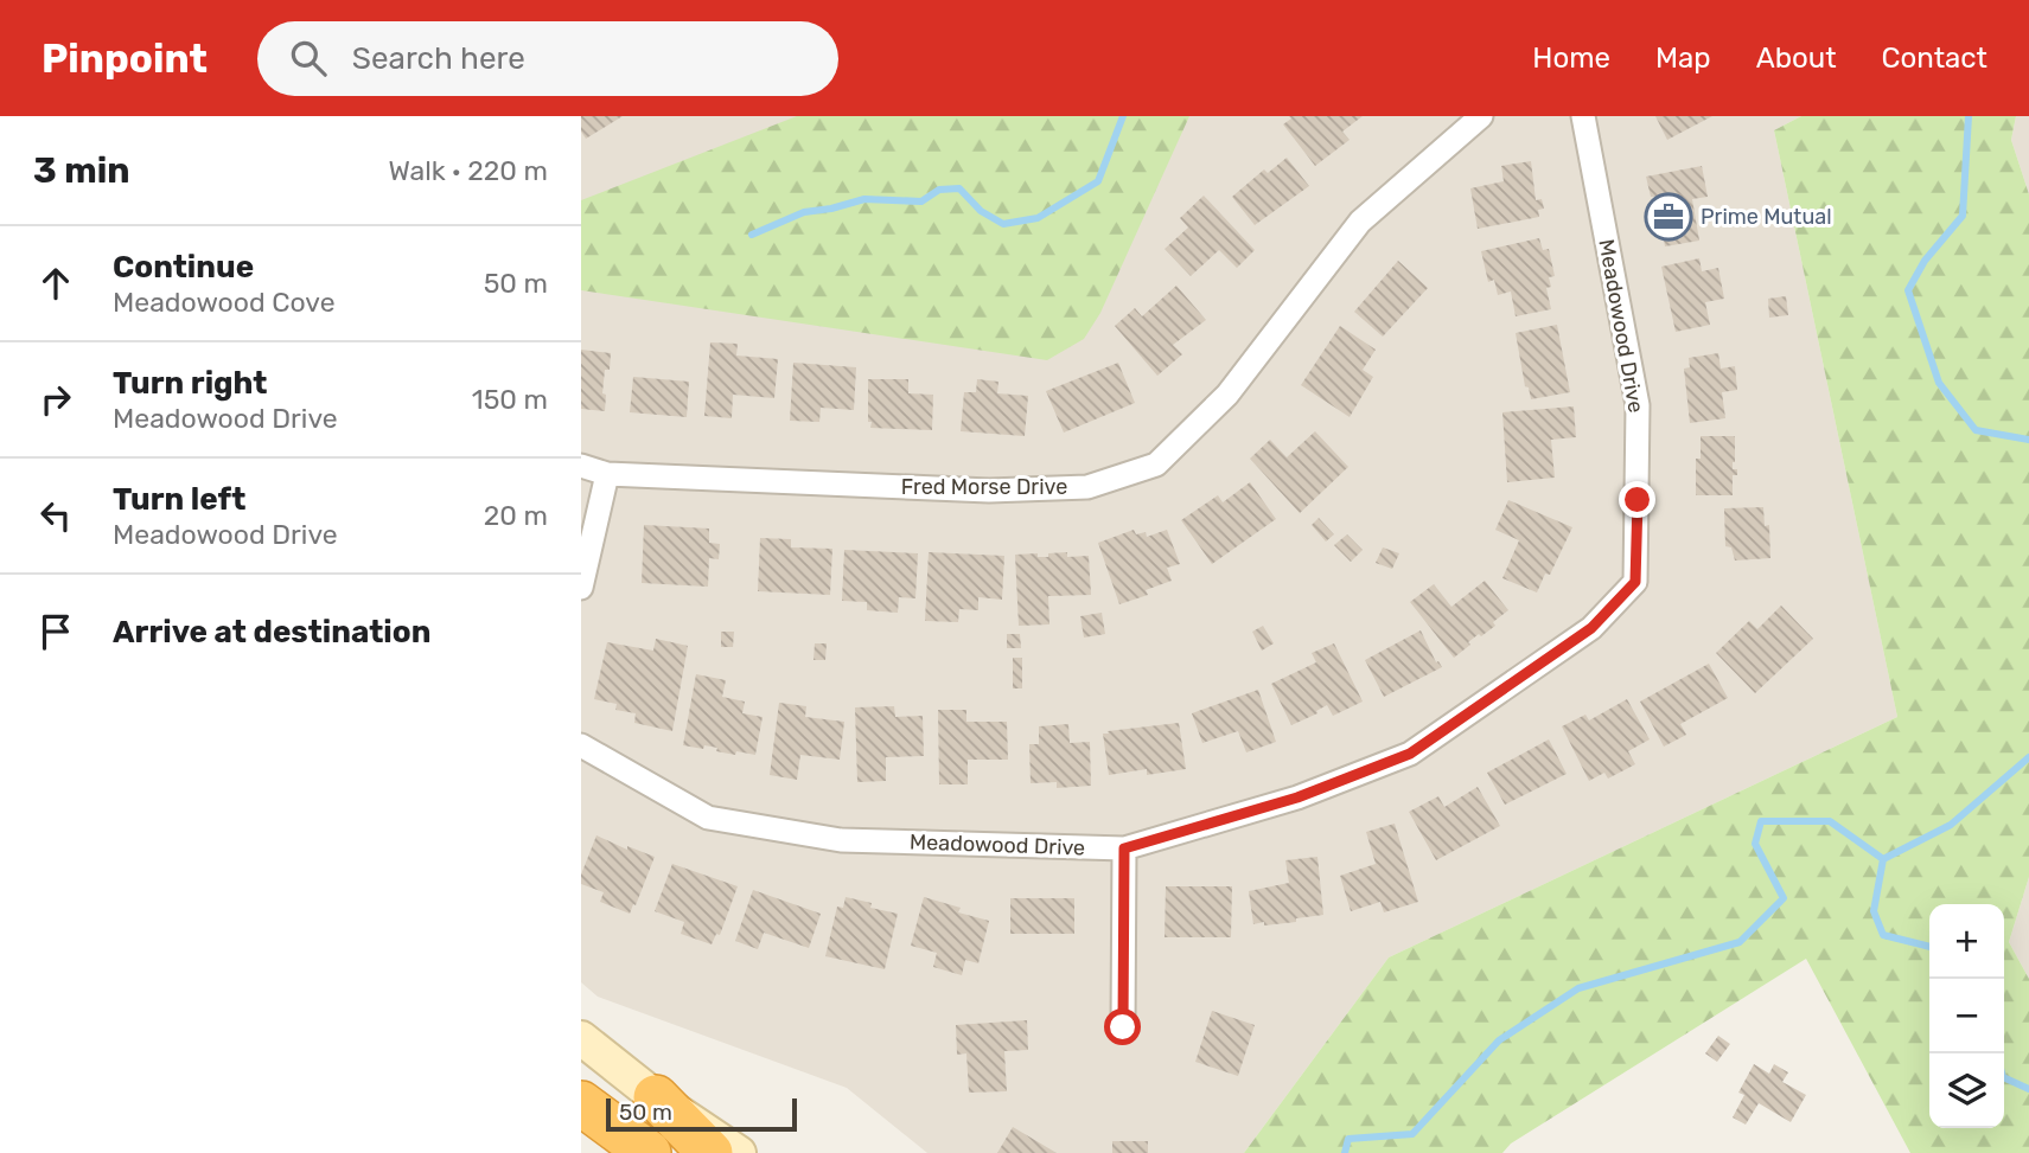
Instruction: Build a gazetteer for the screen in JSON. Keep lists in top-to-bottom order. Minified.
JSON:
{"streets":{"street":["Meadowood Drive","Fred Morse Drive"]},"places":{"office":["Prime Mutual"]},"scale_bar":"50 m","page":{"header":"Pinpoint","search":"Search here","nav":["Home","Map","About","Contact"],"heading":["3 min","Walk · 220 m"],"list":[["Continue","Meadowood Cove","50 m"],["Turn right","Meadowood Drive","150 m"],["Turn left","Meadowood Drive","20 m"],"Arrive at destination"],"map_buttons":["+","−"],"scale":"50 m"}}
